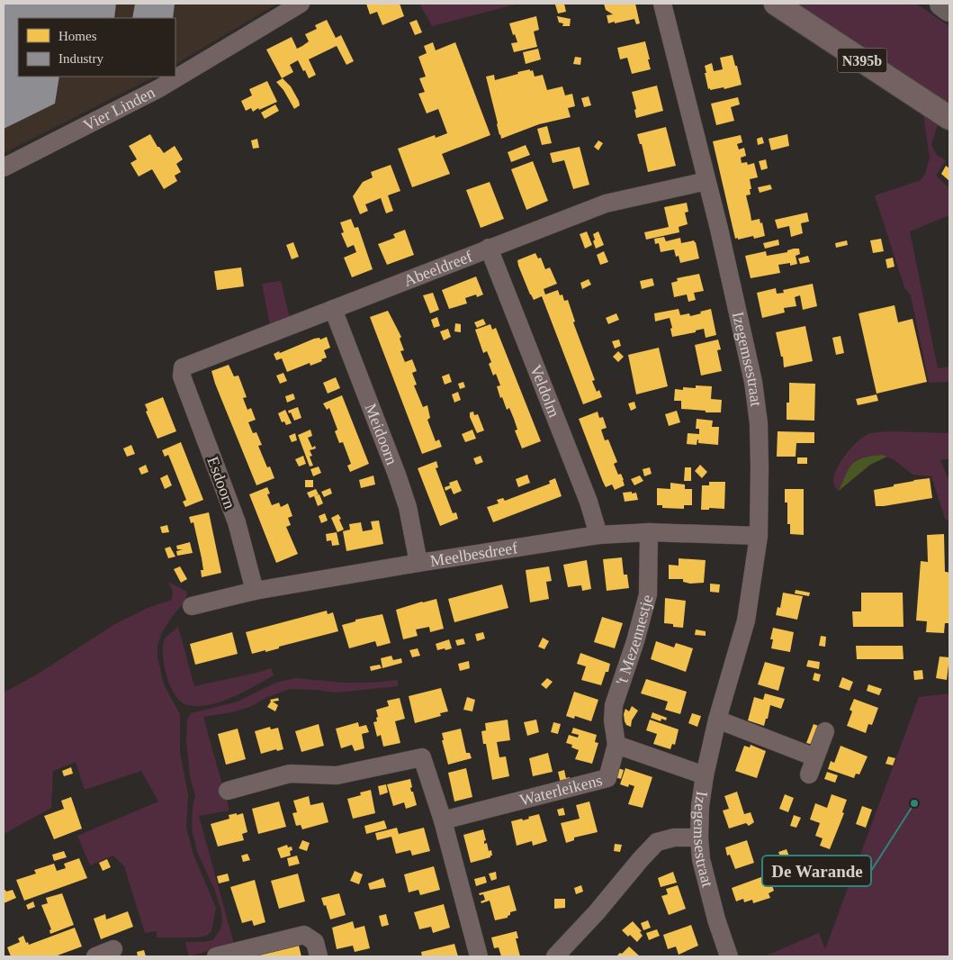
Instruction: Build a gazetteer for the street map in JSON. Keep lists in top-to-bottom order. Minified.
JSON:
{"streets":{"main road":["N395b"],"street":["Vier Linden","Abeeldreef","Izegemsestraat","Veldolm","Meidoorn","Esdoorn","Meelbesdreef","'t Mezennestje","Waterleikens"]},"crossings":[["Abeeldreef","Izegemsestraat"],["Abeeldreef","Veldolm"],["Abeeldreef","Meidoorn"],["Abeeldreef","Esdoorn"],["Izegemsestraat","Meelbesdreef"],["Veldolm","Meelbesdreef"],["Meidoorn","Meelbesdreef"],["Esdoorn","Meelbesdreef"],["Meelbesdreef","'t Mezennestje"],["'t Mezennestje","Waterleikens"]],"places":["De Warande"],"legend":["Homes","Industry"]}
